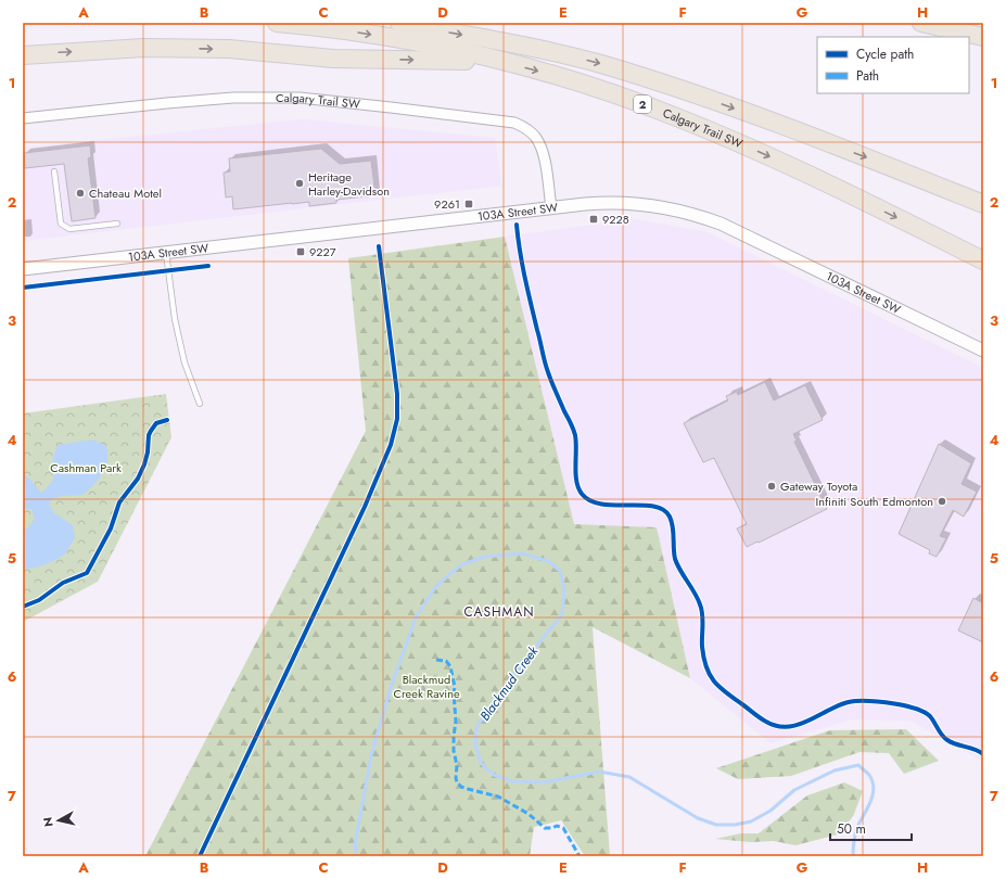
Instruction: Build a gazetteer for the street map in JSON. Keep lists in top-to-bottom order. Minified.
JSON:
{"streets":{"highway":["Calgary Trail SW","2"],"street":["103A Street SW"]},"crossings":[["Calgary Trail SW","103A Street SW"]],"districts":["CASHMAN"],"water":["Blackmud Creek"],"parks":["Cashman Park","Blackmud Creek Ravine"],"places":{"other":["Heritage Harley-Davidson","Chateau Motel","Gateway Toyota","Infiniti South Edmonton"],"transit":["9261","9228","9227"]},"legend":["Cycle path","Path"],"scale_bar":"50 m","north":"left","grid":{"columns":["A","B","C","D","E","F","G","H"],"rows":["1","2","3","4","5","6","7"]}}
